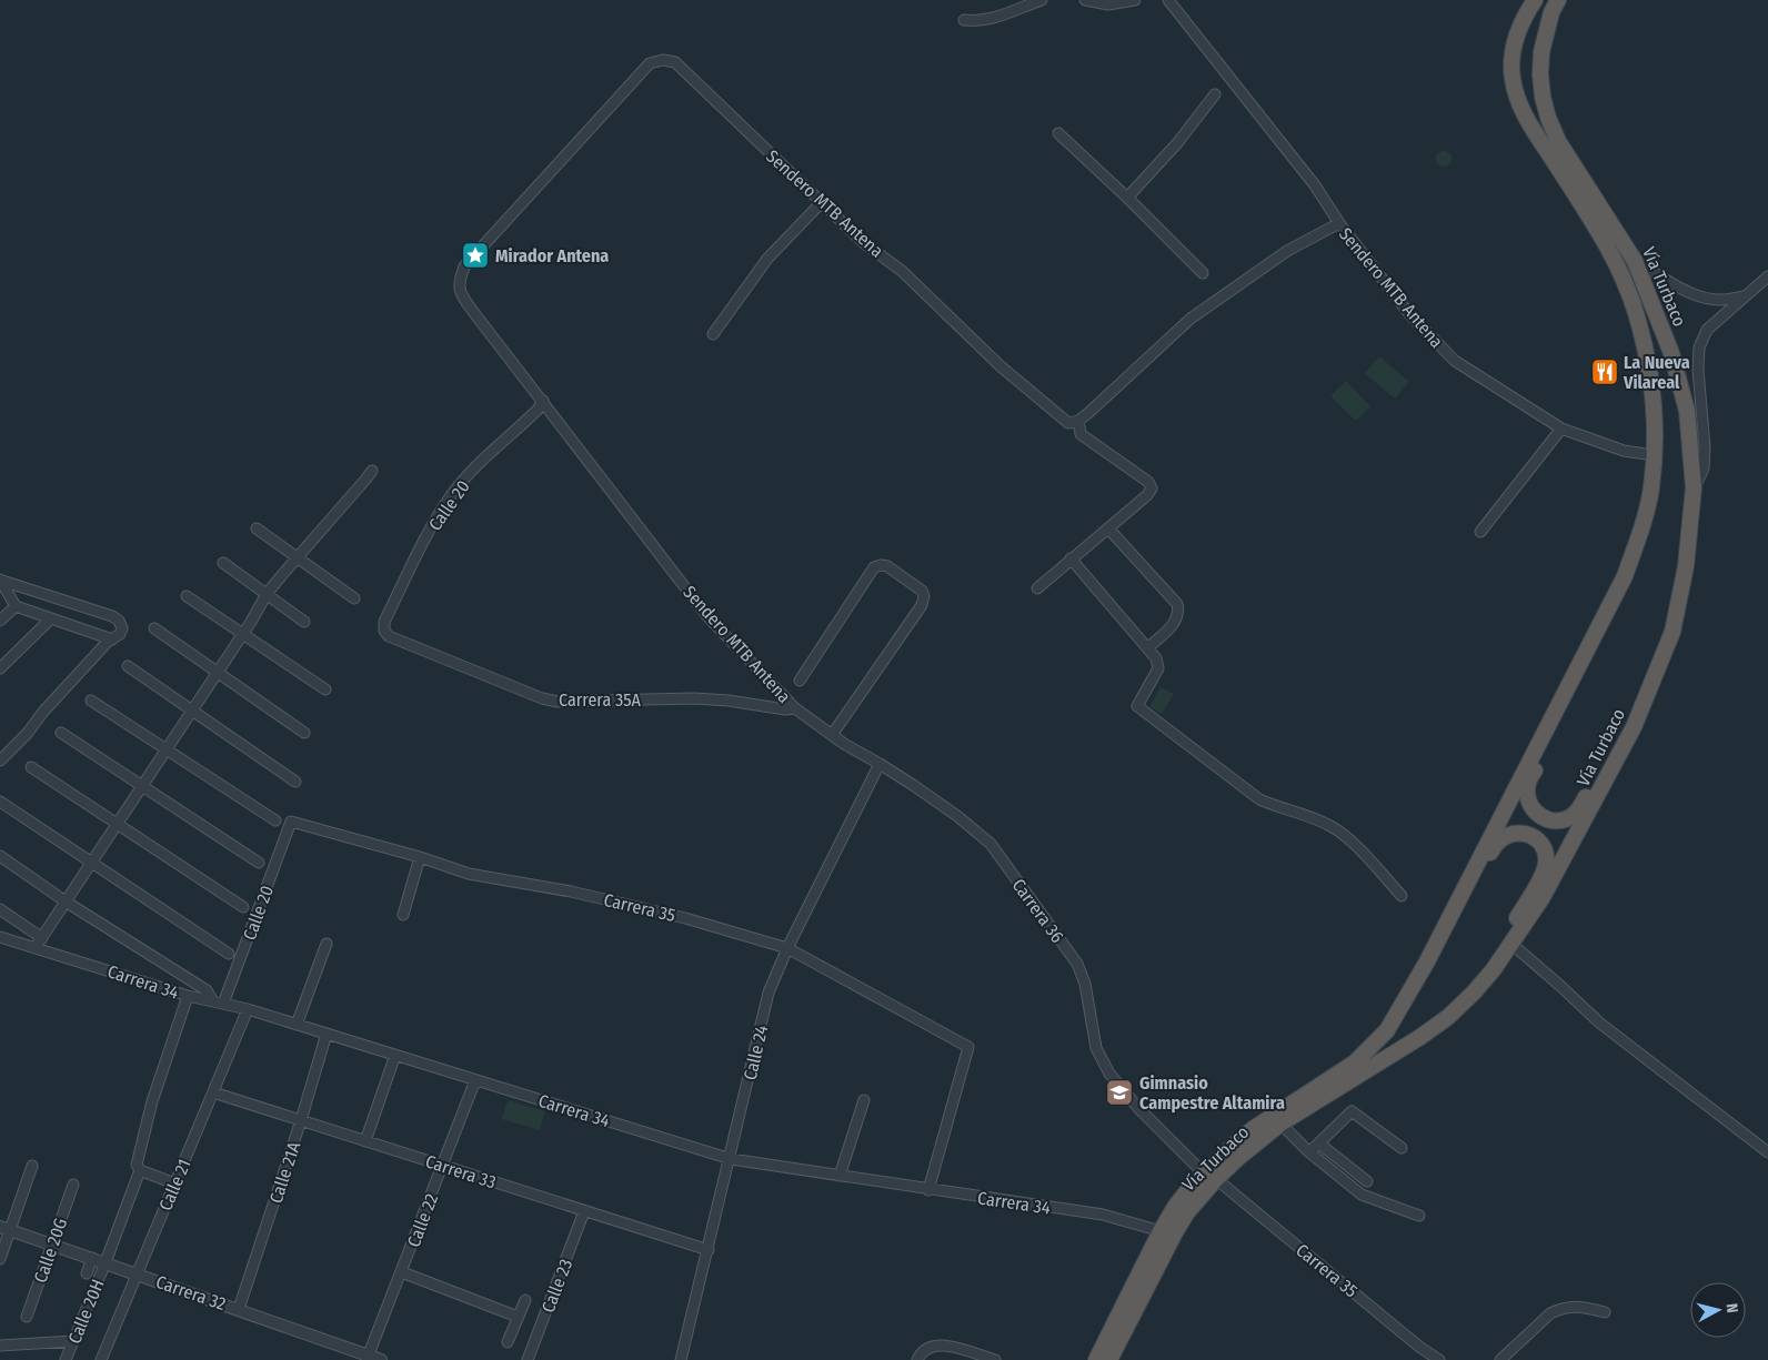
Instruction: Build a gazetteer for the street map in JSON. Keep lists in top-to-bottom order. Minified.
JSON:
{"streets":{"highway":["Vía Turbaco"],"street":["Sendero MTB Antena","Calle 20","Carrera 35A","Carrera 35","Carrera 36","Carrera 34","Calle 24","Carrera 33","Calle 21A","Calle 21","Calle 22","Calle 20G","Calle 23","Carrera 32","Calle 20H"]},"crossings":[["Sendero MTB Antena","Vía Turbaco"],["Sendero MTB Antena","Calle 20"],["Sendero MTB Antena","Carrera 35A"],["Sendero MTB Antena","Carrera 36"],["Vía Turbaco","Carrera 35"],["Vía Turbaco","Carrera 36"],["Vía Turbaco","Carrera 34"],["Calle 20","Carrera 35A"],["Calle 20","Carrera 35"],["Calle 20","Carrera 34"],["Carrera 35A","Carrera 36"],["Carrera 35","Carrera 36"],["Carrera 35","Carrera 34"],["Carrera 35","Calle 24"],["Carrera 36","Calle 24"],["Carrera 34","Calle 24"],["Carrera 34","Calle 21A"],["Carrera 34","Calle 21"],["Carrera 34","Calle 22"],["Carrera 34","Calle 20H"],["Calle 24","Carrera 33"],["Carrera 33","Calle 21A"],["Carrera 33","Calle 21"],["Carrera 33","Calle 22"],["Carrera 33","Calle 23"],["Calle 21A","Carrera 32"],["Calle 21","Carrera 32"],["Calle 22","Carrera 32"],["Calle 20G","Carrera 32"],["Carrera 32","Calle 20H"]],"places":{"place":["Mirador Antena"],"restaurant":["La Nueva Vilareal"],"school or university":["Gimnasio Campestre Altamira"]},"north":"right"}
